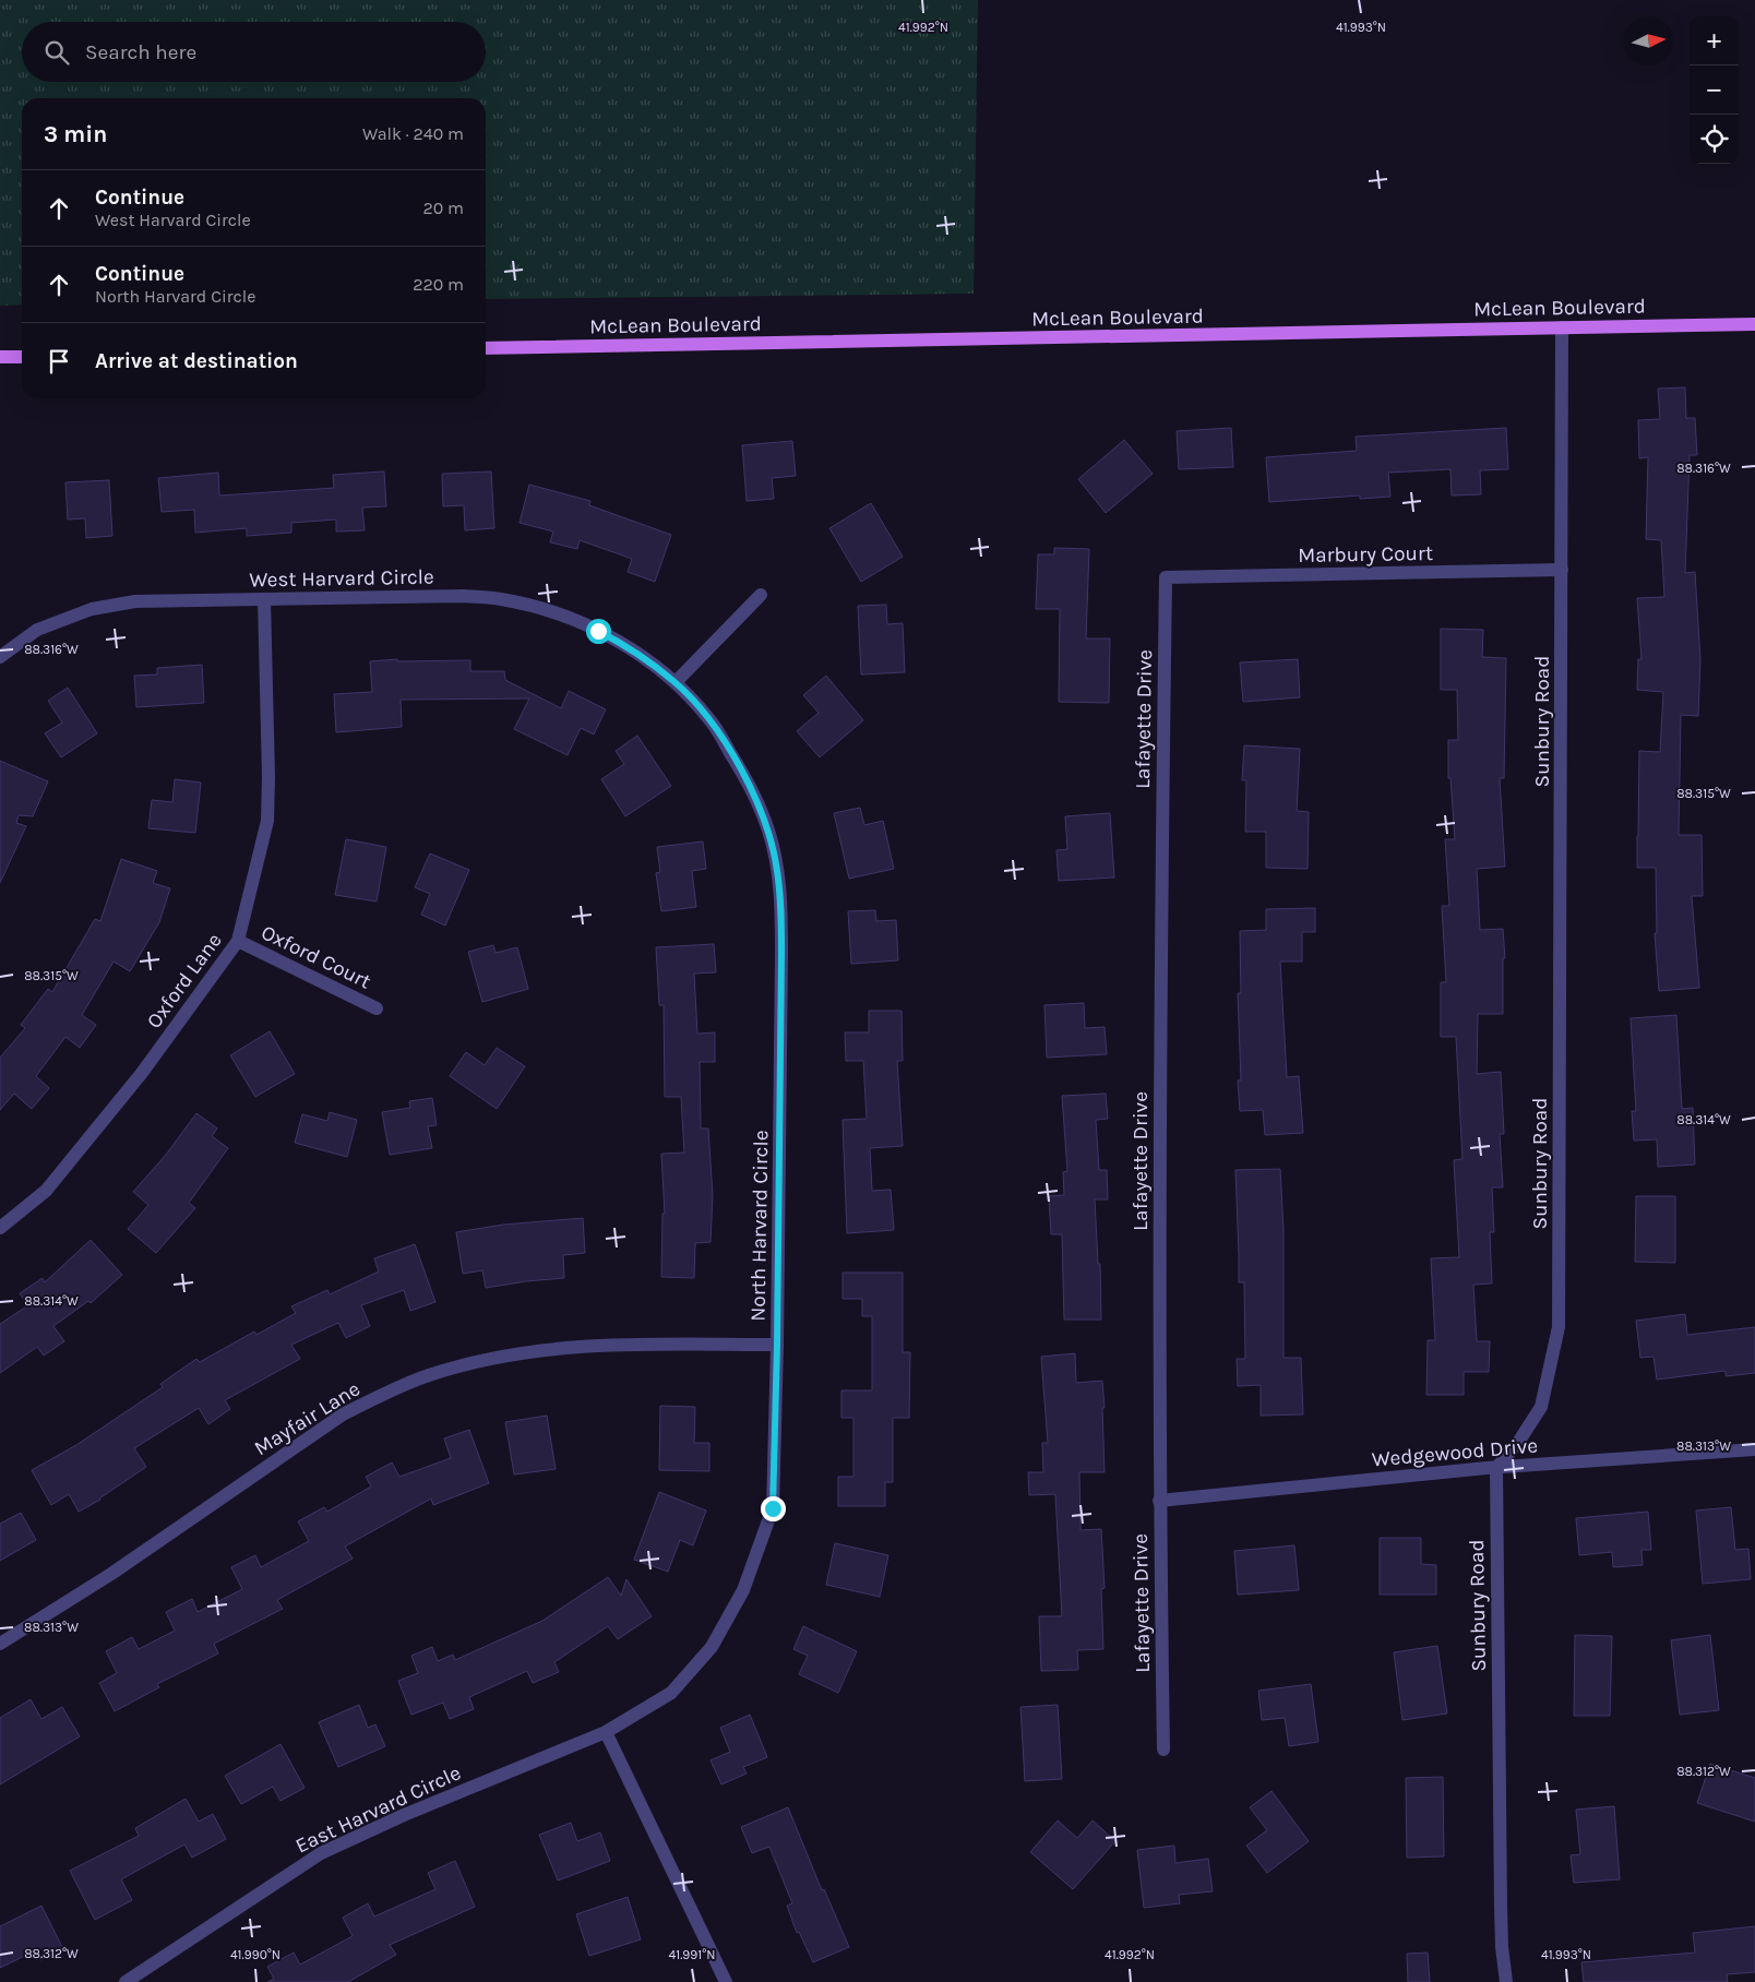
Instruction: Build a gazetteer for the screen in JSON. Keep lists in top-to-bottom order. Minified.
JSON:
{"streets":{"main road":["McLean Boulevard"],"street":["Marbury Court","West Harvard Circle","Lafayette Drive","Sunbury Road","Oxford Court","Oxford Lane","North Harvard Circle","Mayfair Lane","Wedgewood Drive","East Harvard Circle"]},"crossings":[["McLean Boulevard","Sunbury Road"],["Marbury Court","Lafayette Drive"],["Marbury Court","Sunbury Road"],["West Harvard Circle","Oxford Lane"],["West Harvard Circle","North Harvard Circle"],["Lafayette Drive","Wedgewood Drive"],["Sunbury Road","Wedgewood Drive"],["Oxford Court","Oxford Lane"],["North Harvard Circle","Mayfair Lane"],["North Harvard Circle","East Harvard Circle"]],"north":"right","page":{"map_buttons":["+","−"],"search":"Search here","heading":["3 min","Walk · 240 m"],"list":[["Continue","West Harvard Circle","20 m"],["Continue","North Harvard Circle","220 m"],"Arrive at destination"]},"coordinates":["41.992°N","41.993°N","88.316°W","88.315°W","88.314°W","88.313°W","88.312°W","41.990°N","41.991°N"]}
